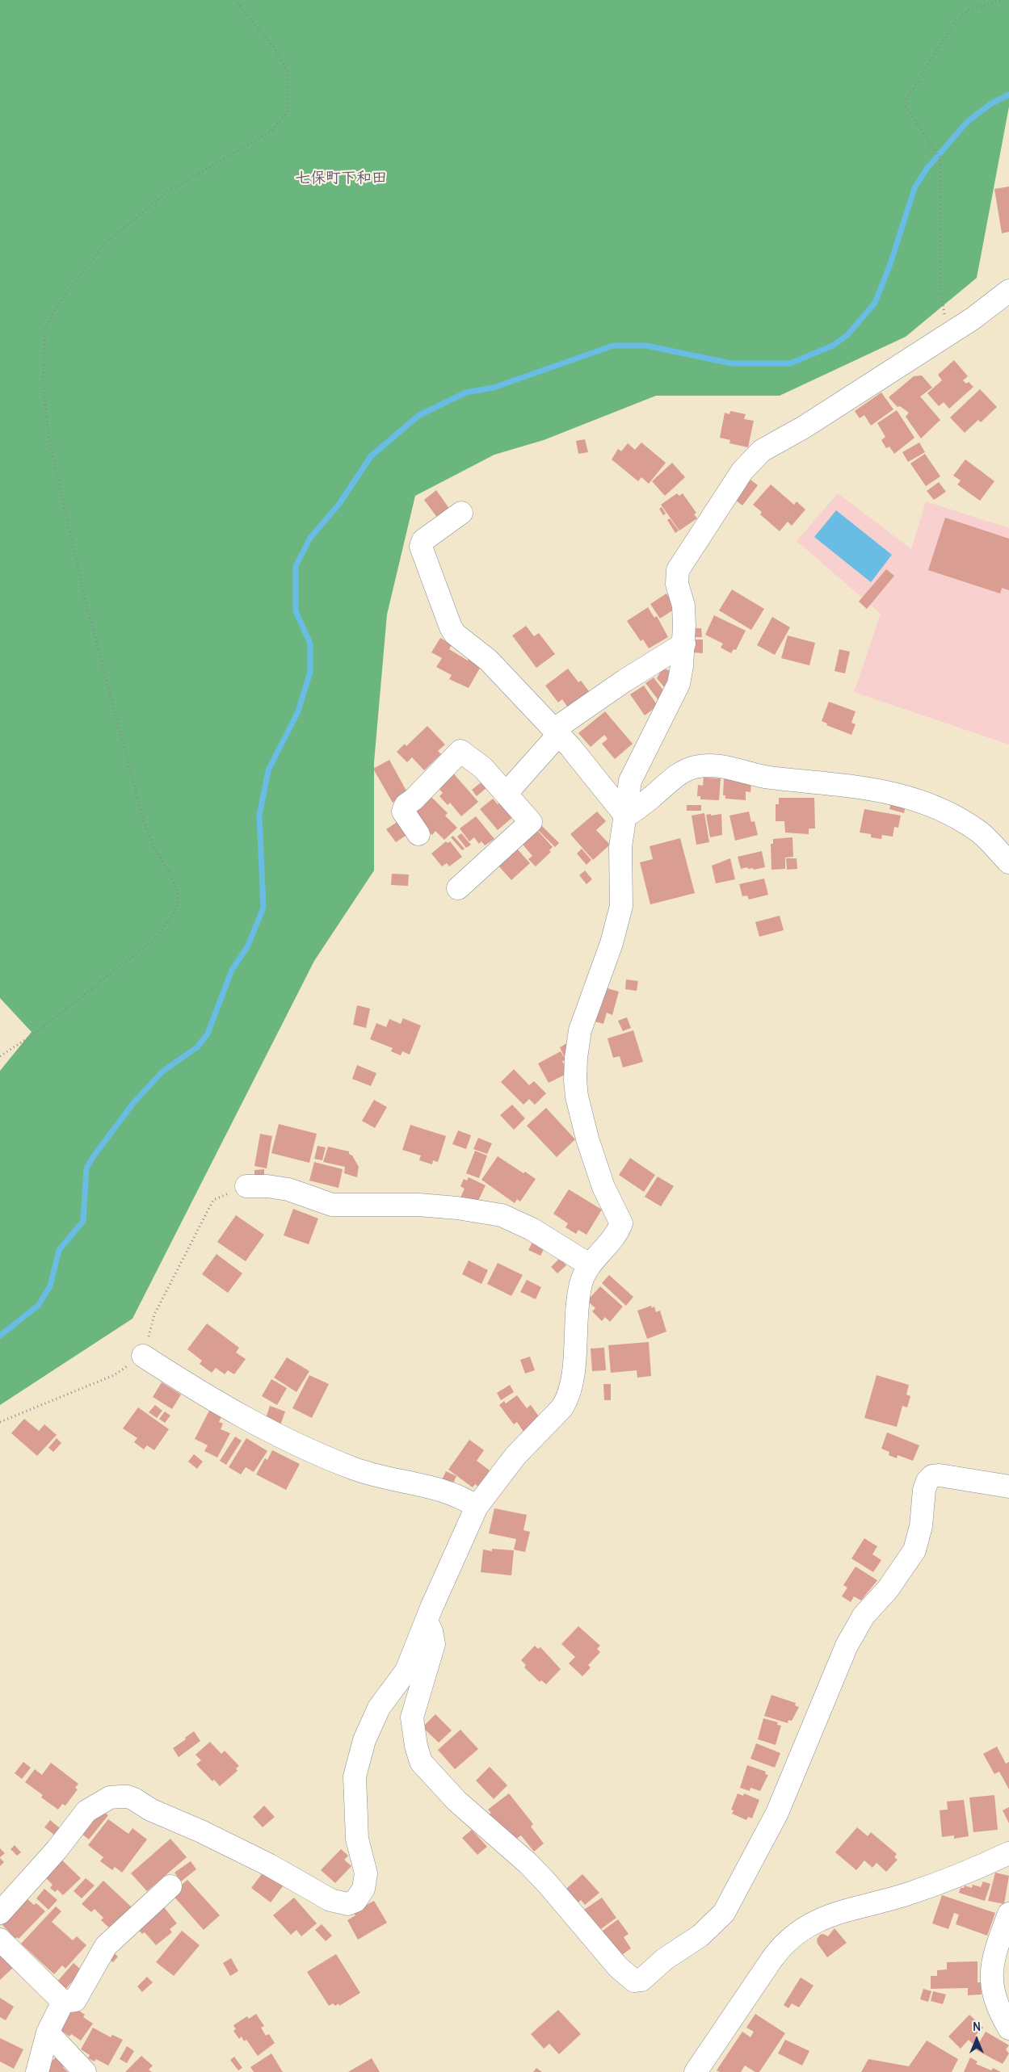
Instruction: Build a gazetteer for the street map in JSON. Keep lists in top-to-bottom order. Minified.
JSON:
{"districts":["七保町下和田"],"north":"top"}
